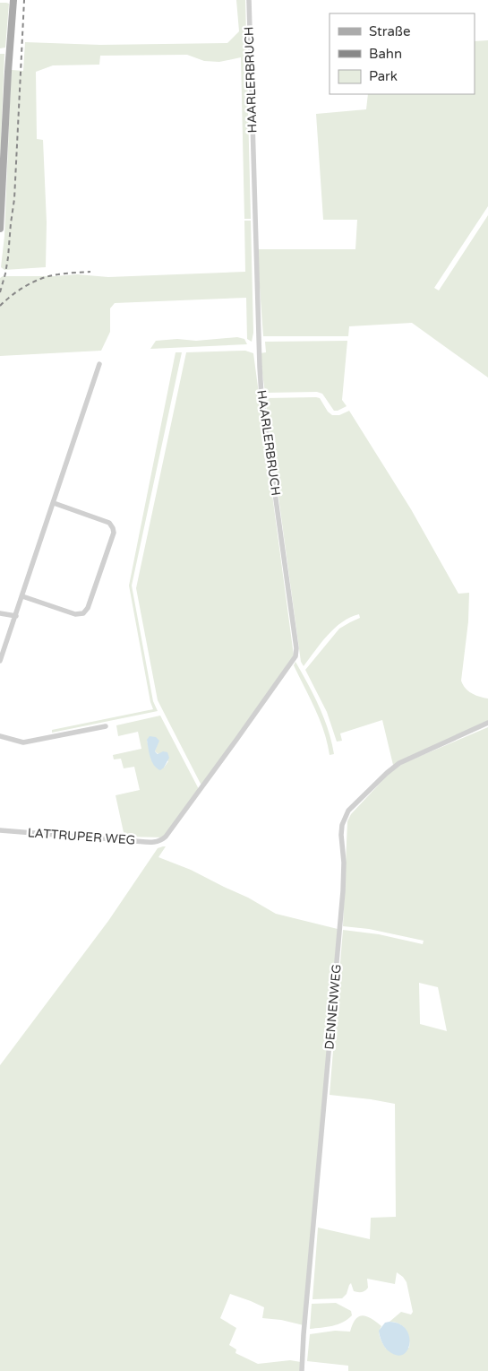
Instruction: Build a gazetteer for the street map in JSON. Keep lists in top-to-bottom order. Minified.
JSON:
{"streets":{"street":["HAARLERBRUCH","LATTRUPER WEG","DENNENWEG"]},"crossings":[["HAARLERBRUCH","LATTRUPER WEG"]],"legend":["Straße","Bahn","Park"]}
